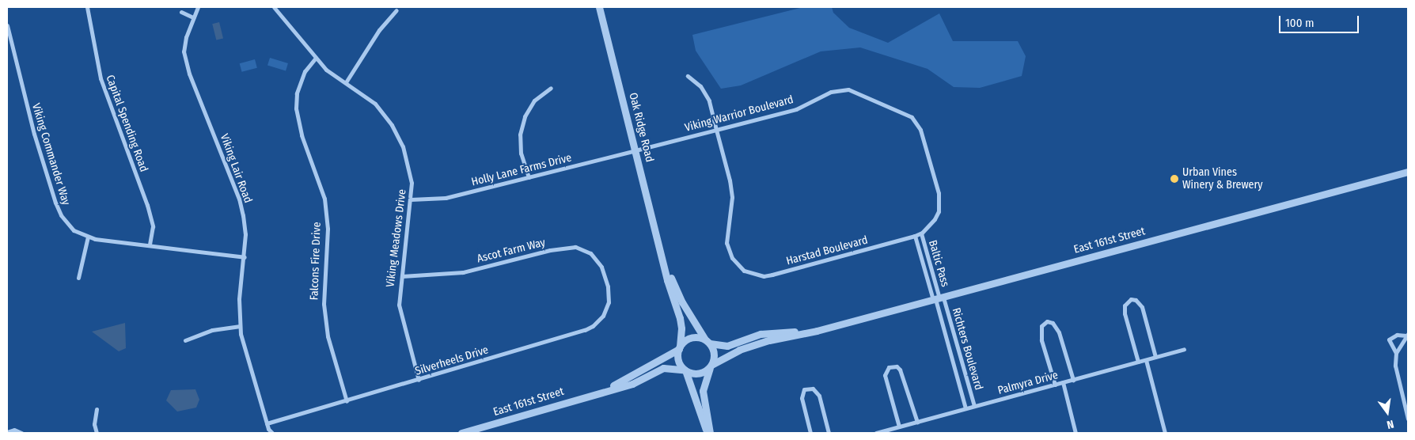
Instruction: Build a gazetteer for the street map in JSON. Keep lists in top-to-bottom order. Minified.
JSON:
{"streets":{"street":["Viking Warrior Boulevard","Capital Spending Road","Oak Ridge Road","Viking Commander Way","Viking Lair Road","Holly Lane Farms Drive","Viking Meadows Drive","East 161st Street","Ascot Farm Way","Harstad Boulevard","Falcons Fire Drive","Baltic Pass","Richters Boulevard","Silverheels Drive","Palmyra Drive"]},"crossings":[["Viking Warrior Boulevard","Oak Ridge Road"],["Viking Warrior Boulevard","Holly Lane Farms Drive"],["Viking Warrior Boulevard","Harstad Boulevard"],["Viking Warrior Boulevard","Baltic Pass"],["Capital Spending Road","Viking Commander Way"],["Oak Ridge Road","Holly Lane Farms Drive"],["Oak Ridge Road","East 161st Street"],["Viking Commander Way","Viking Lair Road"],["Viking Lair Road","Silverheels Drive"],["Holly Lane Farms Drive","Viking Meadows Drive"],["Viking Meadows Drive","Ascot Farm Way"],["Viking Meadows Drive","Falcons Fire Drive"],["Viking Meadows Drive","Silverheels Drive"],["East 161st Street","Baltic Pass"],["East 161st Street","Richters Boulevard"],["Ascot Farm Way","Silverheels Drive"],["Harstad Boulevard","Baltic Pass"],["Falcons Fire Drive","Silverheels Drive"],["Baltic Pass","Richters Boulevard"],["Richters Boulevard","Palmyra Drive"]],"places":["Urban Vines Winery & Brewery"],"scale_bar":"100 m","north":"bottom"}
